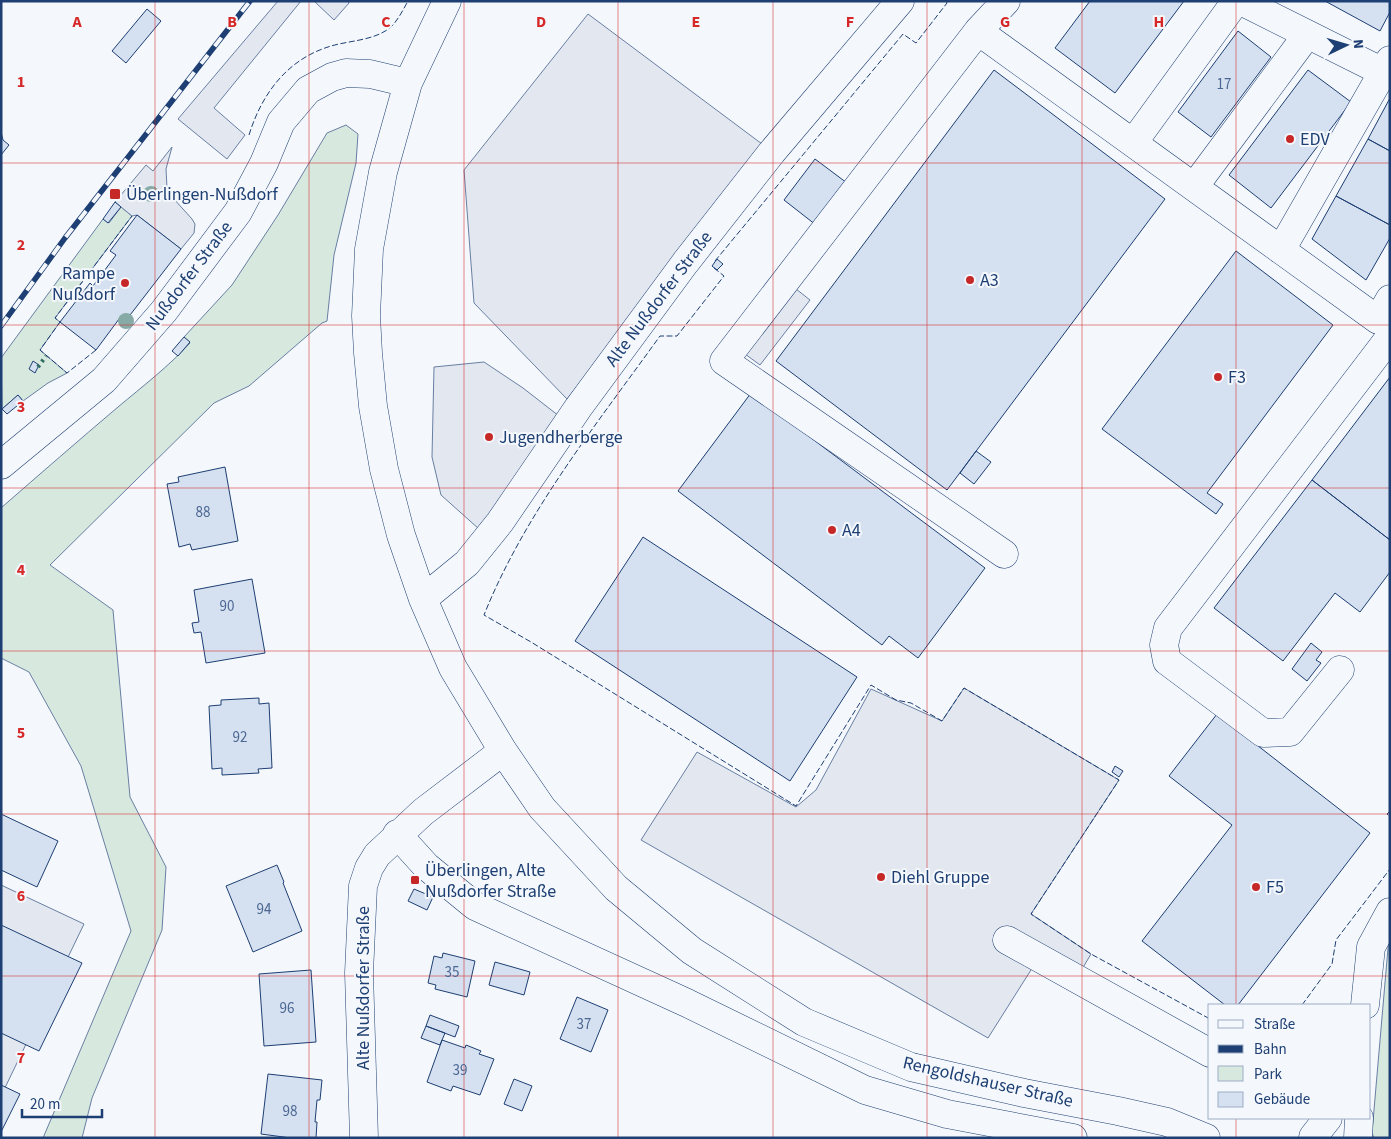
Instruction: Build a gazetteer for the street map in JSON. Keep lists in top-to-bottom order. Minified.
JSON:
{"streets":{"street":["Nußdorfer Straße","Alte Nußdorfer Straße","Rengoldshauser Straße"]},"crossings":[["Nußdorfer Straße","Rengoldshauser Straße"],["Alte Nußdorfer Straße","Rengoldshauser Straße"]],"places":{"other":["EDV","A3","Rampe Nußdorf","F3","Jugendherberge","A4","Diehl Gruppe","F5"],"transit":["Überlingen-Nußdorf","Überlingen, Alte Nußdorfer Straße"]},"house_numbers":["17","88","90","92","94","35","96","37","39","98"],"legend":["Straße","Bahn","Park","Gebäude"],"scale_bar":"20 m","north":"right","grid":{"columns":["A","B","C","D","E","F","G","H"],"rows":["1","2","3","4","5","6","7"]}}
